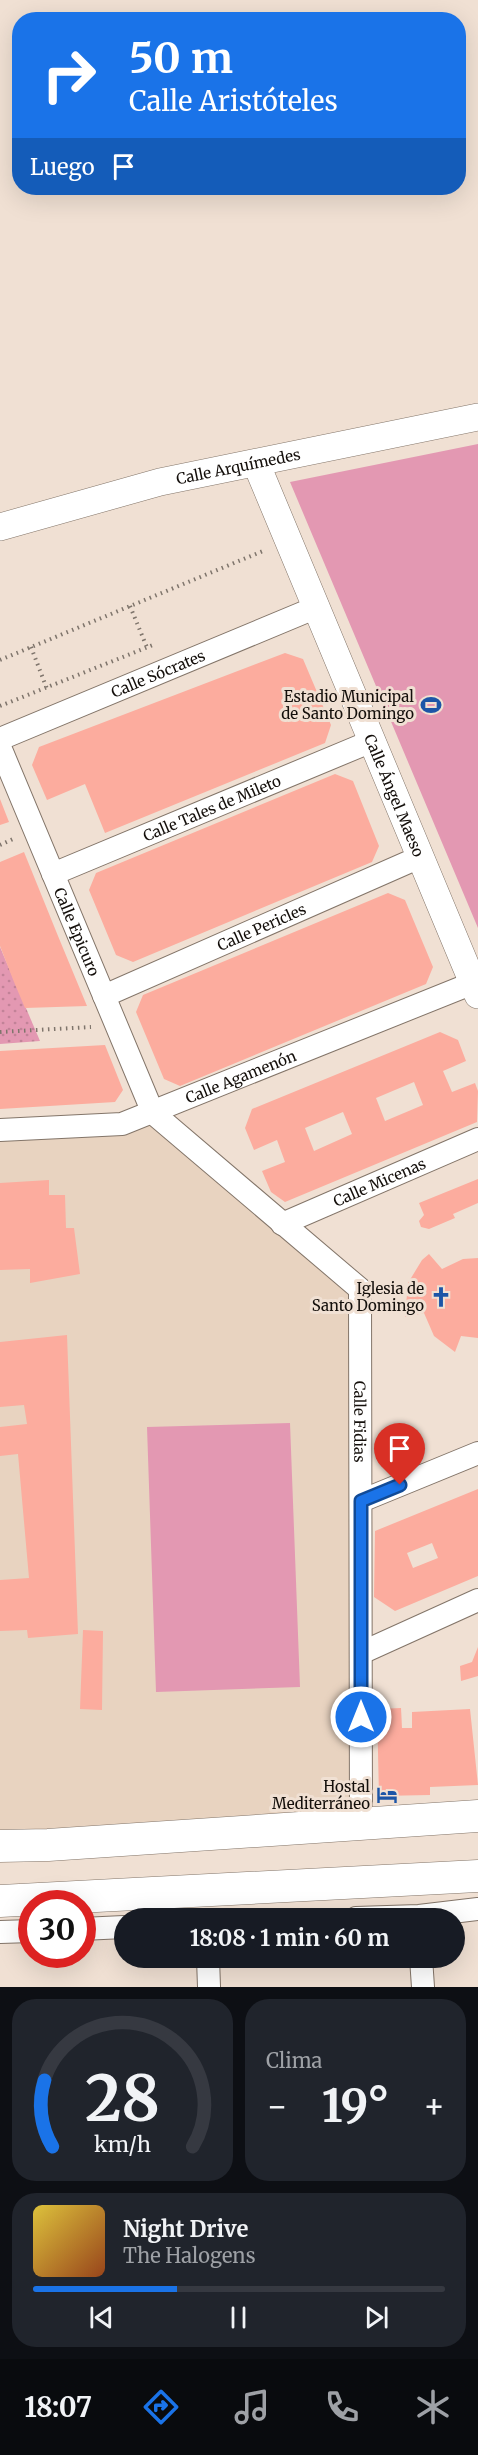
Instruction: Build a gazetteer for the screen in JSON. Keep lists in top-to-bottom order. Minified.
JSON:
{"streets":{"street":["Calle Arquímedes","Calle Sócrates","Calle Ángel Maeso","Calle Tales de Mileto","Calle Pericles","Calle Epicuro","Calle Agamenón","Calle Micenas","Calle Fidias"]},"crossings":[["Calle Arquímedes","Calle Ángel Maeso"],["Calle Sócrates","Calle Ángel Maeso"],["Calle Ángel Maeso","Calle Tales de Mileto"],["Calle Ángel Maeso","Calle Pericles"],["Calle Ángel Maeso","Calle Agamenón"],["Calle Tales de Mileto","Calle Epicuro"],["Calle Pericles","Calle Epicuro"],["Calle Epicuro","Calle Agamenón"],["Calle Epicuro","Calle Fidias"],["Calle Agamenón","Calle Fidias"],["Calle Micenas","Calle Fidias"]],"places":{"sports":["Estadio Municipal de Santo Domingo"],"church":["Iglesia de Santo Domingo"],"hotel":["Hostal Mediterráneo"]},"page":{"turn":["50 m","Calle Aristóteles"],"then":"Luego","limit":"30","trip":"18:08 · 1 min · 60 m","tile":"Clima","heat":["−","19°","+"],"song":["Night Drive","The Halogens"],"tabs":"18:07","gauge":["28","km/h"]}}
